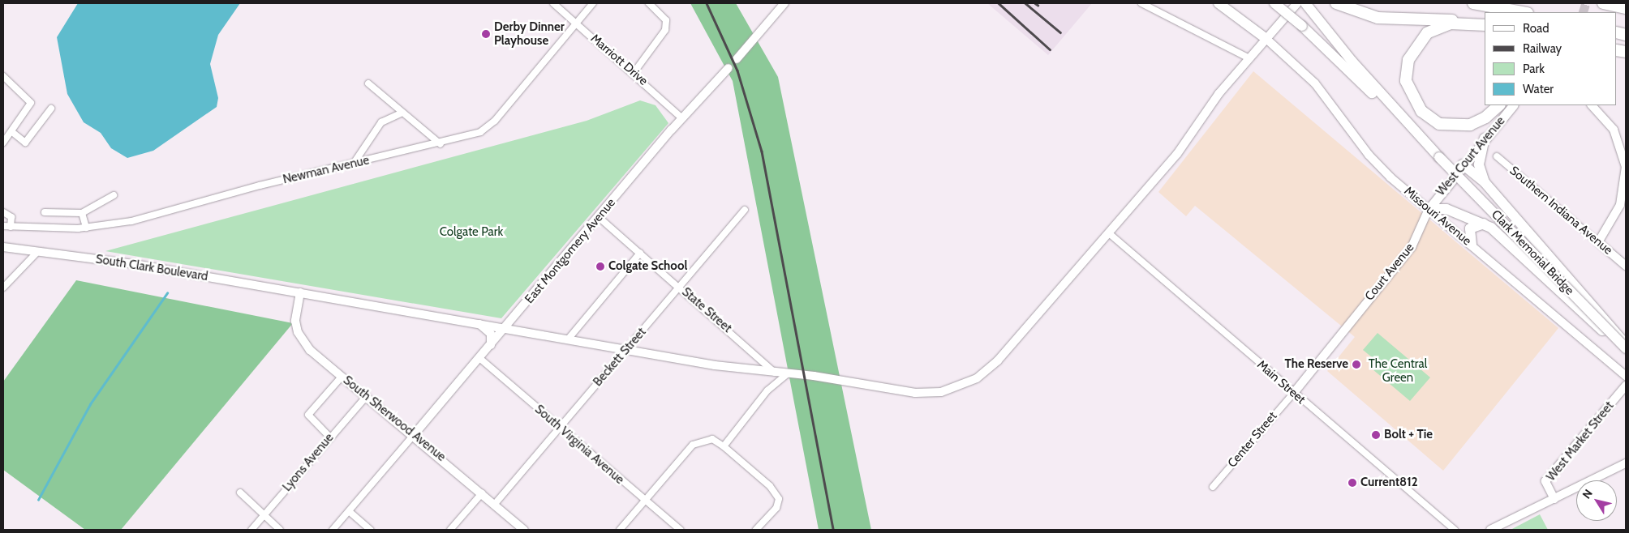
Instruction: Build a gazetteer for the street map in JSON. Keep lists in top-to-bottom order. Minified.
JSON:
{"streets":{"main road":["West Court Avenue","Clark Memorial Bridge"],"street":["Marriott Drive","Newman Avenue","Southern Indiana Avenue","Missouri Avenue","East Montgomery Avenue","South Clark Boulevard","Court Avenue","State Street","Beckett Street","Main Street","South Sherwood Avenue","Center Street","West Market Street","South Virginia Avenue","Lyons Avenue"]},"crossings":[["Marriott Drive","Newman Avenue"],["Marriott Drive","East Montgomery Avenue"],["West Court Avenue","Missouri Avenue"],["West Court Avenue","Court Avenue"],["Missouri Avenue","South Clark Boulevard"],["Missouri Avenue","Court Avenue"],["East Montgomery Avenue","South Clark Boulevard"],["East Montgomery Avenue","State Street"],["East Montgomery Avenue","South Sherwood Avenue"],["East Montgomery Avenue","South Virginia Avenue"],["South Clark Boulevard","State Street"],["South Clark Boulevard","Beckett Street"],["South Clark Boulevard","Main Street"],["South Clark Boulevard","South Sherwood Avenue"],["Court Avenue","Main Street"],["Court Avenue","Center Street"],["State Street","Beckett Street"],["Beckett Street","South Sherwood Avenue"],["Beckett Street","South Virginia Avenue"],["Main Street","Center Street"],["South Sherwood Avenue","Lyons Avenue"]],"parks":["Colgate Park","The Central Green"],"places":["Derby Dinner Playhouse","Colgate School","The Reserve","Bolt + Tie","Current812"],"legend":["Road","Railway","Park","Water"],"north":"top left"}
